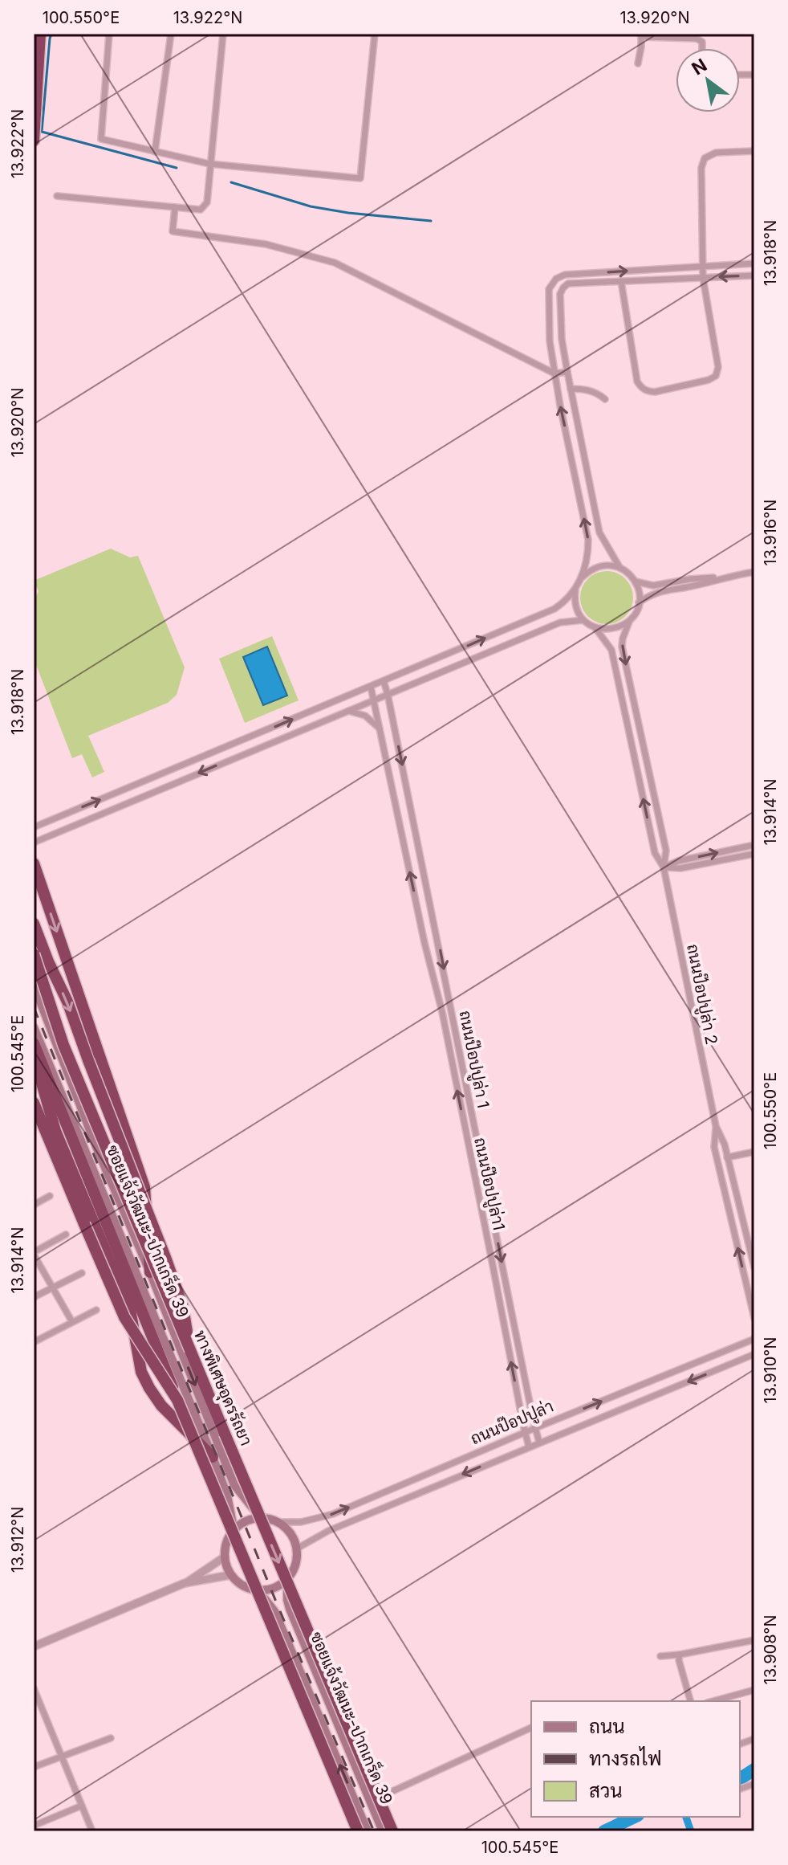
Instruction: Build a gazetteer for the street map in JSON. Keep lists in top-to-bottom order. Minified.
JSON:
{"streets":{"highway":["ทางพิเศษอุดรรัถยา"],"main road":["ซอยแจ้งวัฒนะ-ปากเกร็ด 39"],"street":["ถนนป๊อปปูล่า 2","ถนนป๊อปปูล่า 1","ถนนป๊อปปูล่า1","ถนนป๊อปปูล่า"]},"crossings":[["ถนนป๊อปปูล่า 1","ถนนป๊อปปูล่า"],["ถนนป๊อปปูล่า1","ถนนป๊อปปูล่า"],["ซอยแจ้งวัฒนะ-ปากเกร็ด 39","ถนนป๊อปปูล่า"]],"one_way":["ถนนป๊อปปูล่า 1","ถนนป๊อปปูล่า1"],"legend":["ถนน","ทางรถไฟ","สวน"],"north":"top left","coordinates":["100.550°E","13.922°N","13.920°N","13.918°N","13.916°N","13.914°N","100.545°E","13.910°N","13.912°N","13.908°N"]}
